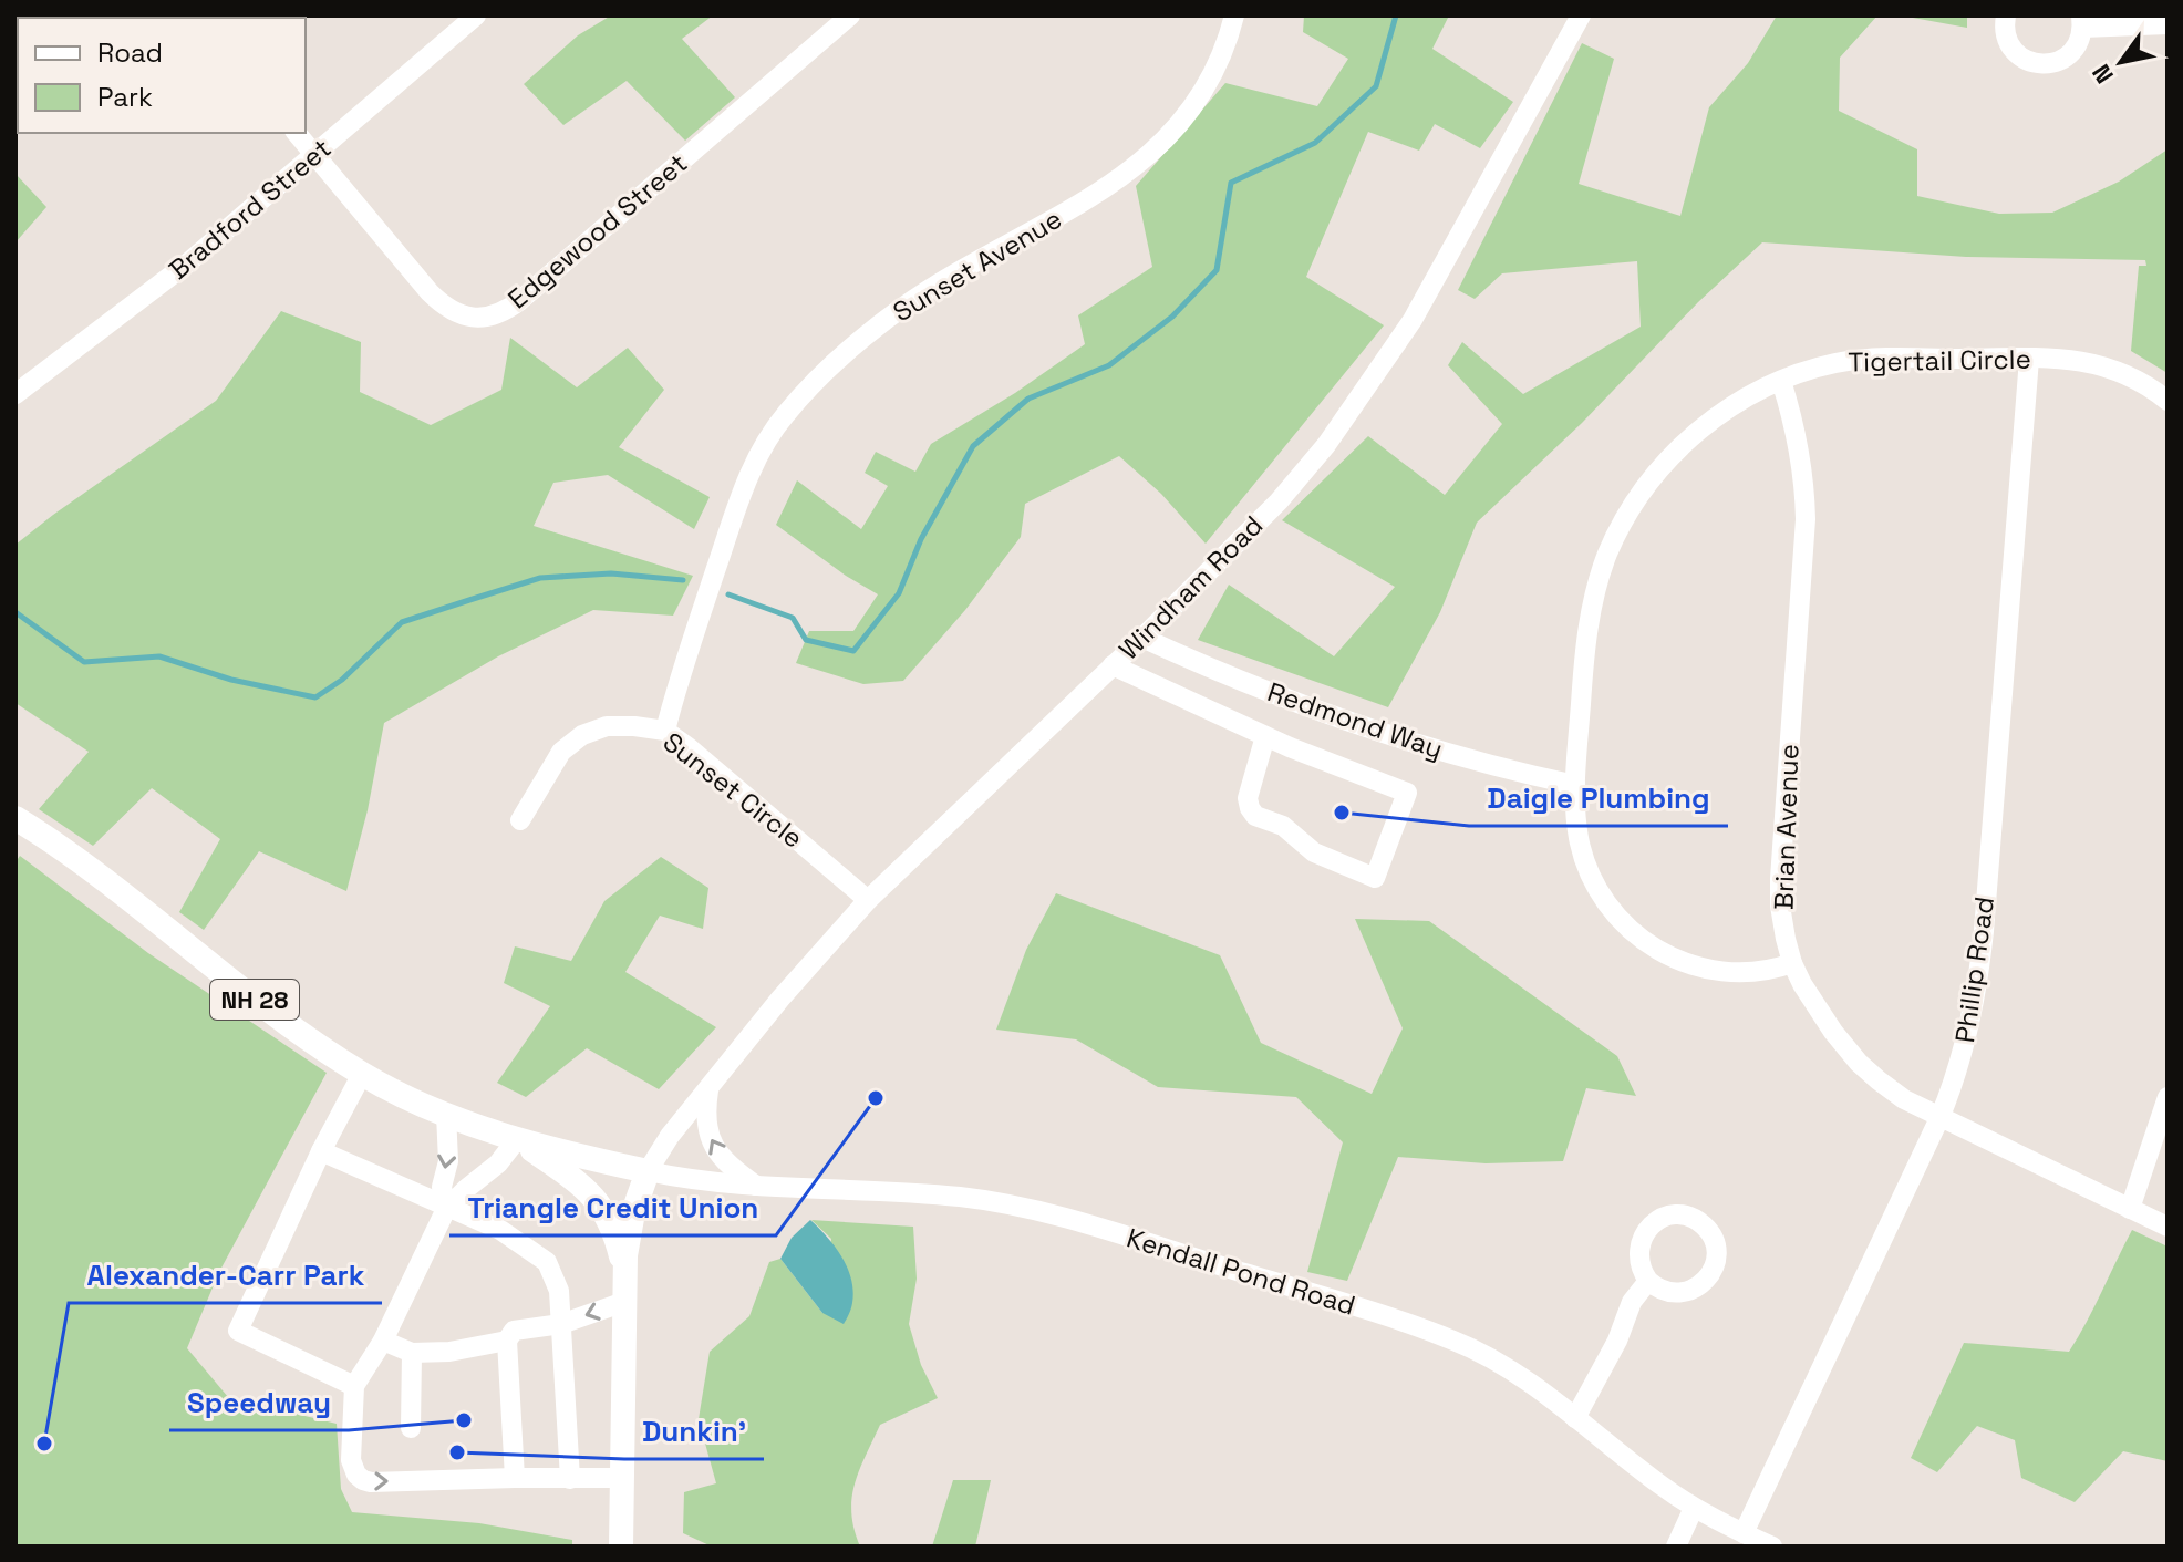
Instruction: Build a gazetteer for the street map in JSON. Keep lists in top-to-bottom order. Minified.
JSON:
{"streets":{"main road":["NH 28"],"street":["Bradford Street","Edgewood Street","Sunset Avenue","Tigertail Circle","Windham Road","Redmond Way","Sunset Circle","Brian Avenue","Phillip Road","Kendall Pond Road"]},"crossings":[["Bradford Street","Edgewood Street"],["Sunset Avenue","Sunset Circle"],["Tigertail Circle","Redmond Way"],["Tigertail Circle","Brian Avenue"],["Tigertail Circle","Phillip Road"],["Windham Road","Redmond Way"],["Windham Road","Sunset Circle"],["Windham Road","NH 28"],["Windham Road","Kendall Pond Road"],["Brian Avenue","Phillip Road"],["Phillip Road","Kendall Pond Road"],["NH 28","Kendall Pond Road"]],"places":["Daigle Plumbing","Triangle Credit Union","Speedway","Alexander-Carr Park","Dunkin'"],"legend":["Road","Park"],"north":"bottom left"}
